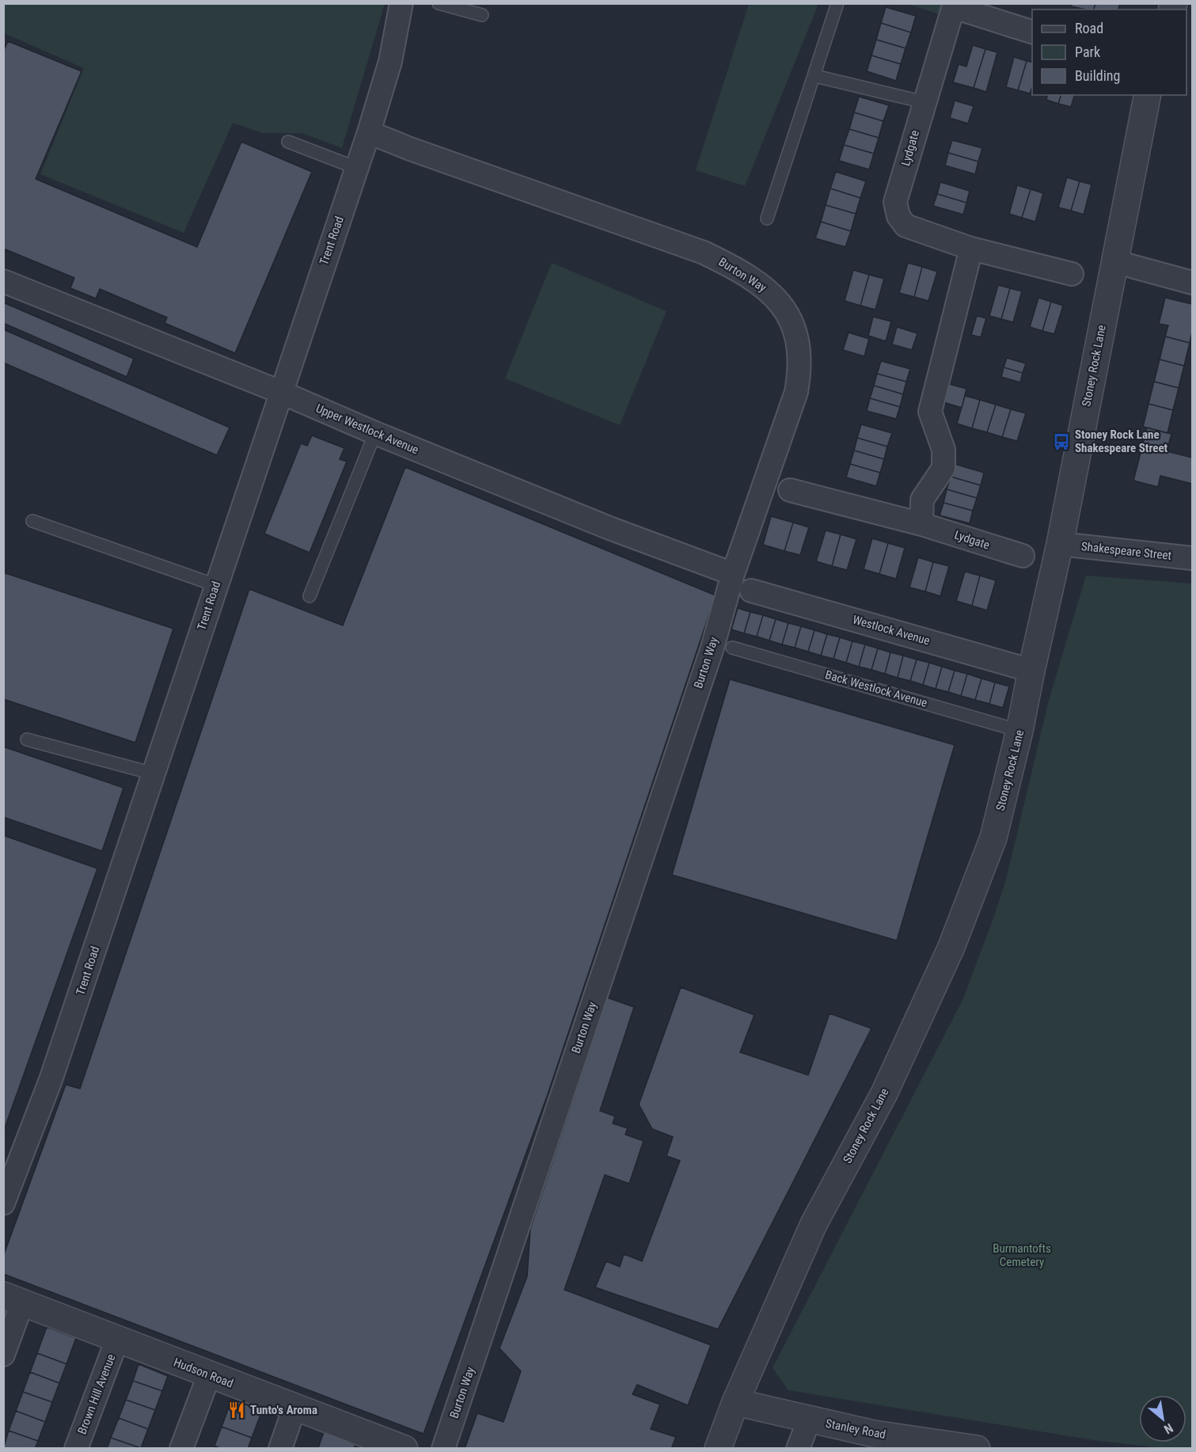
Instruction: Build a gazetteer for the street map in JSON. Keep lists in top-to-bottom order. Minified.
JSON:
{"streets":{"street":["Lydgate","Trent Road","Burton Way","Stoney Rock Lane","Upper Westlock Avenue","Shakespeare Street","Westlock Avenue","Hudson Road","Brown Hill Avenue","Stanley Road"],"lane":["Back Westlock Avenue"]},"crossings":[["Trent Road","Burton Way"],["Trent Road","Upper Westlock Avenue"],["Burton Way","Upper Westlock Avenue"],["Stoney Rock Lane","Shakespeare Street"],["Stoney Rock Lane","Westlock Avenue"],["Stoney Rock Lane","Back Westlock Avenue"],["Stoney Rock Lane","Stanley Road"],["Hudson Road","Brown Hill Avenue"]],"parks":["Burmantofts Cemetery"],"places":{"bus stop":["Stoney Rock Lane Shakespeare Street"],"restaurant":["Tunto's Aroma"]},"legend":["Road","Park","Building"],"north":"bottom right"}
